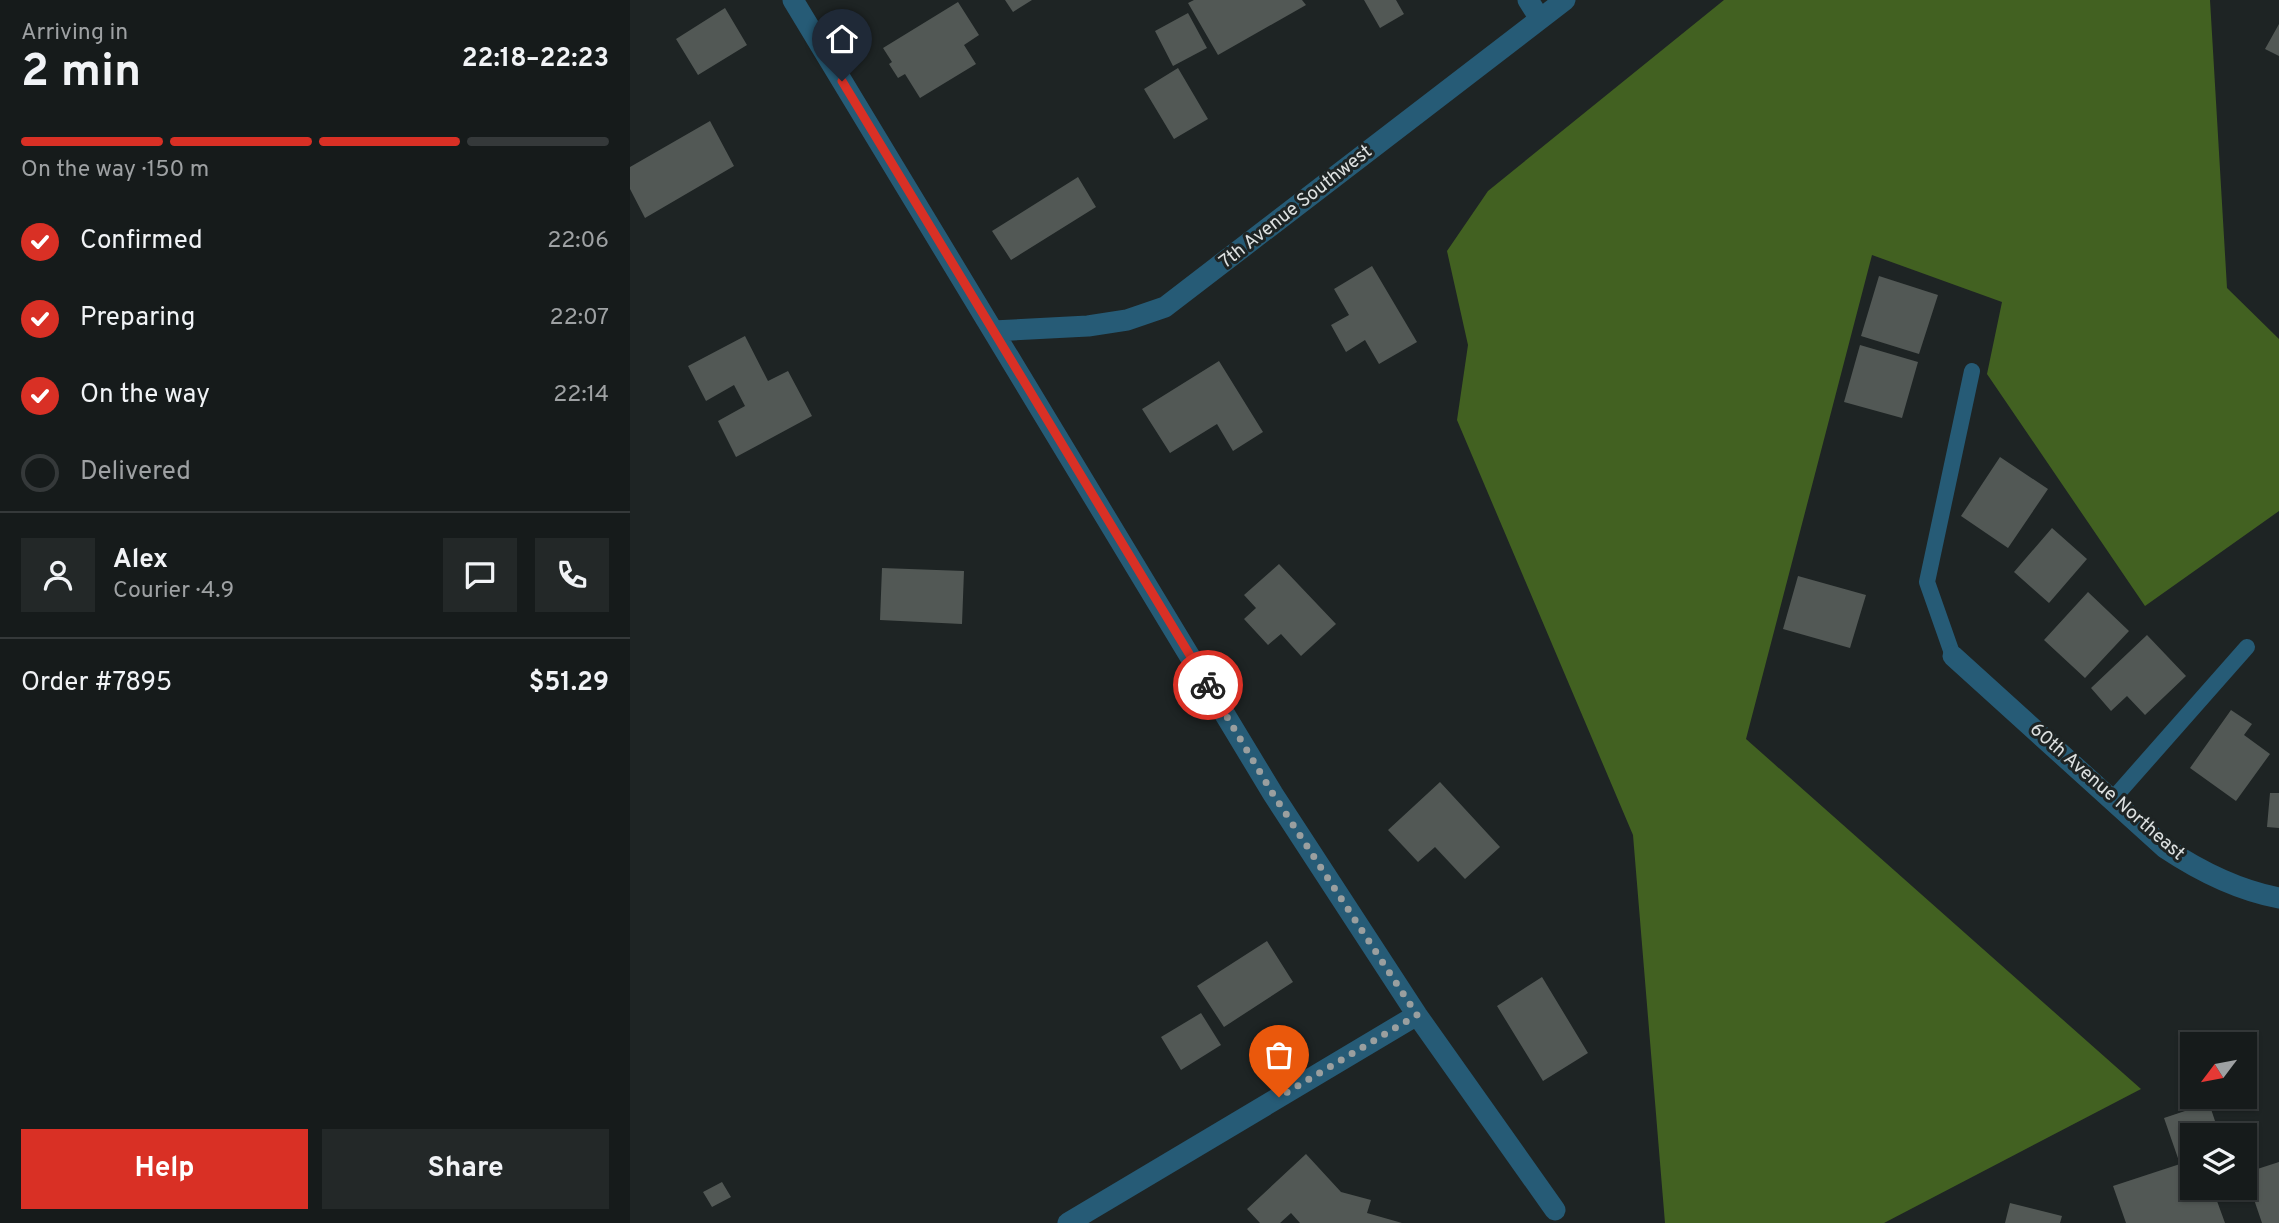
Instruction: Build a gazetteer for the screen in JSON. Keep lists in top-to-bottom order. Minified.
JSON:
{"streets":{"street":["7th Avenue Southwest","60th Avenue Northeast"]},"north":"bottom left","page":{"heading":["2 min","Arriving in","22:18–22:23"],"panel":["Alex","Courier · 4.9","Order #7895","$51.29"],"bar":"On the way · 150 m","list":[["Confirmed","22:06"],["Preparing","22:07"],["On the way","22:14"],"Delivered"],"buttons":["Help","Share"]}}
